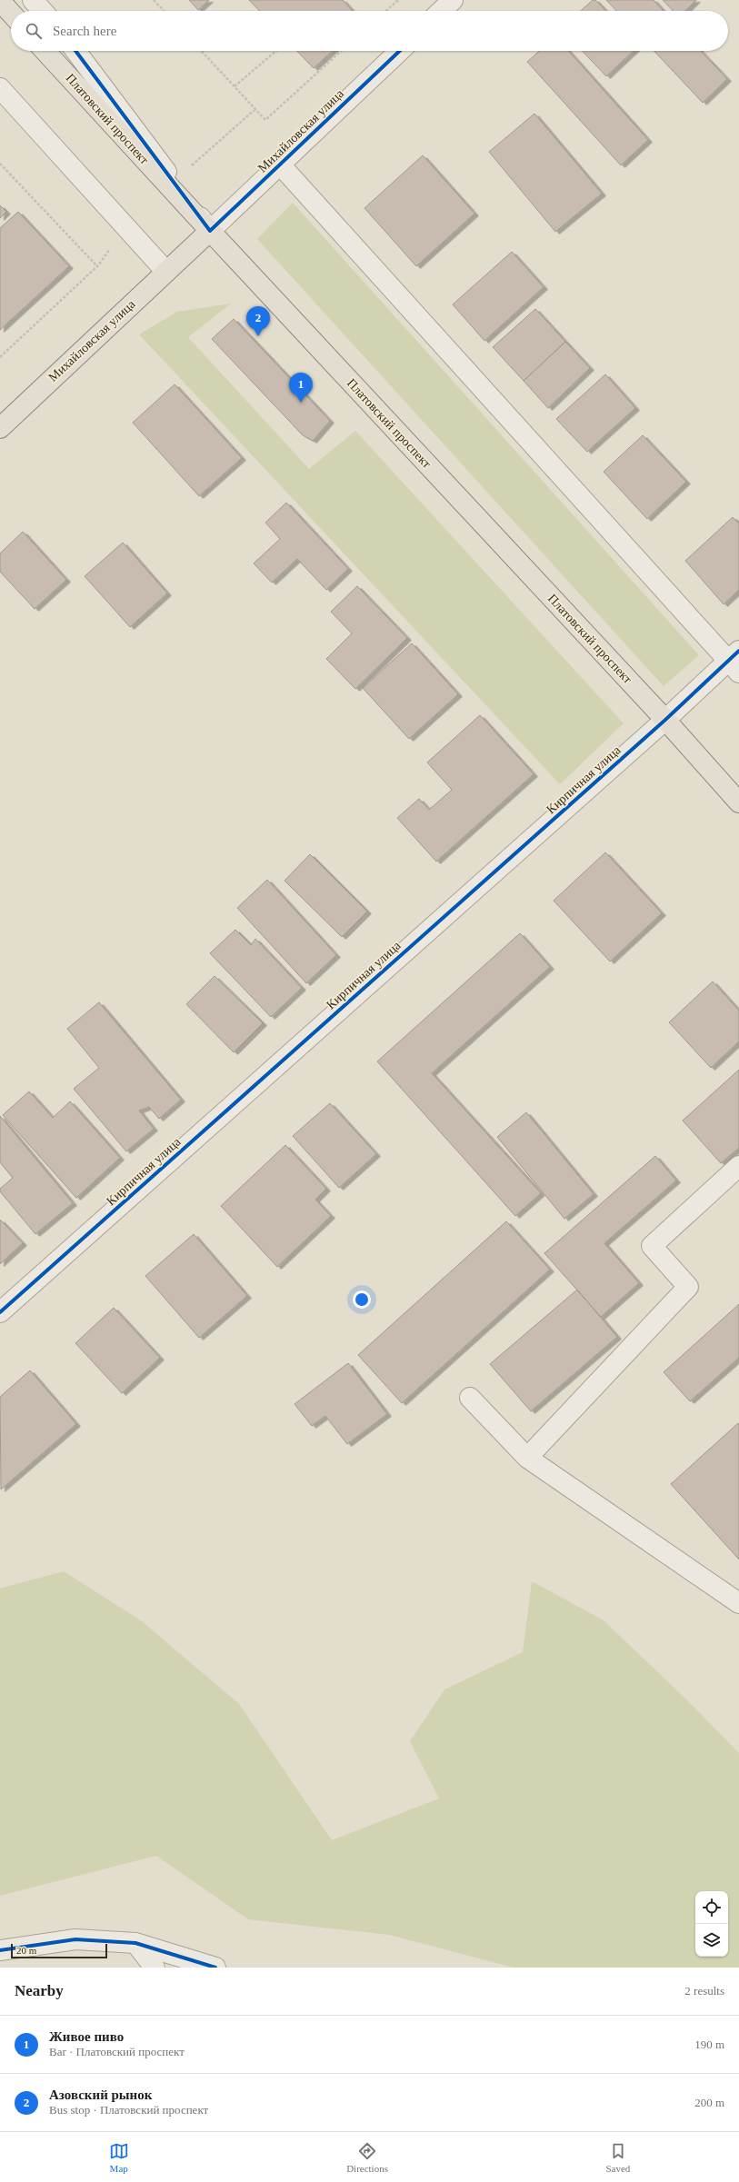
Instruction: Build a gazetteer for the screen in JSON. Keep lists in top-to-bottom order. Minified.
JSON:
{"streets":{"main road":["Платовский проспект","Михайловская улица"],"street":["Кирпичная улица"]},"crossings":[["Платовский проспект","Михайловская улица"],["Платовский проспект","Кирпичная улица"]],"scale_bar":"20 m","page":{"search":"Search here","pins":["2","1"],"scale":"20 m","heading":["Nearby","2 results"],"list":[{"mark":"1","name":"Живое пиво","note":"Bar · Платовский проспект","value":"190 m"},{"mark":"2","name":"Азовский рынок","note":"Bus stop · Платовский проспект","value":"200 m"}],"nav":["Map","Directions","Saved"]}}
